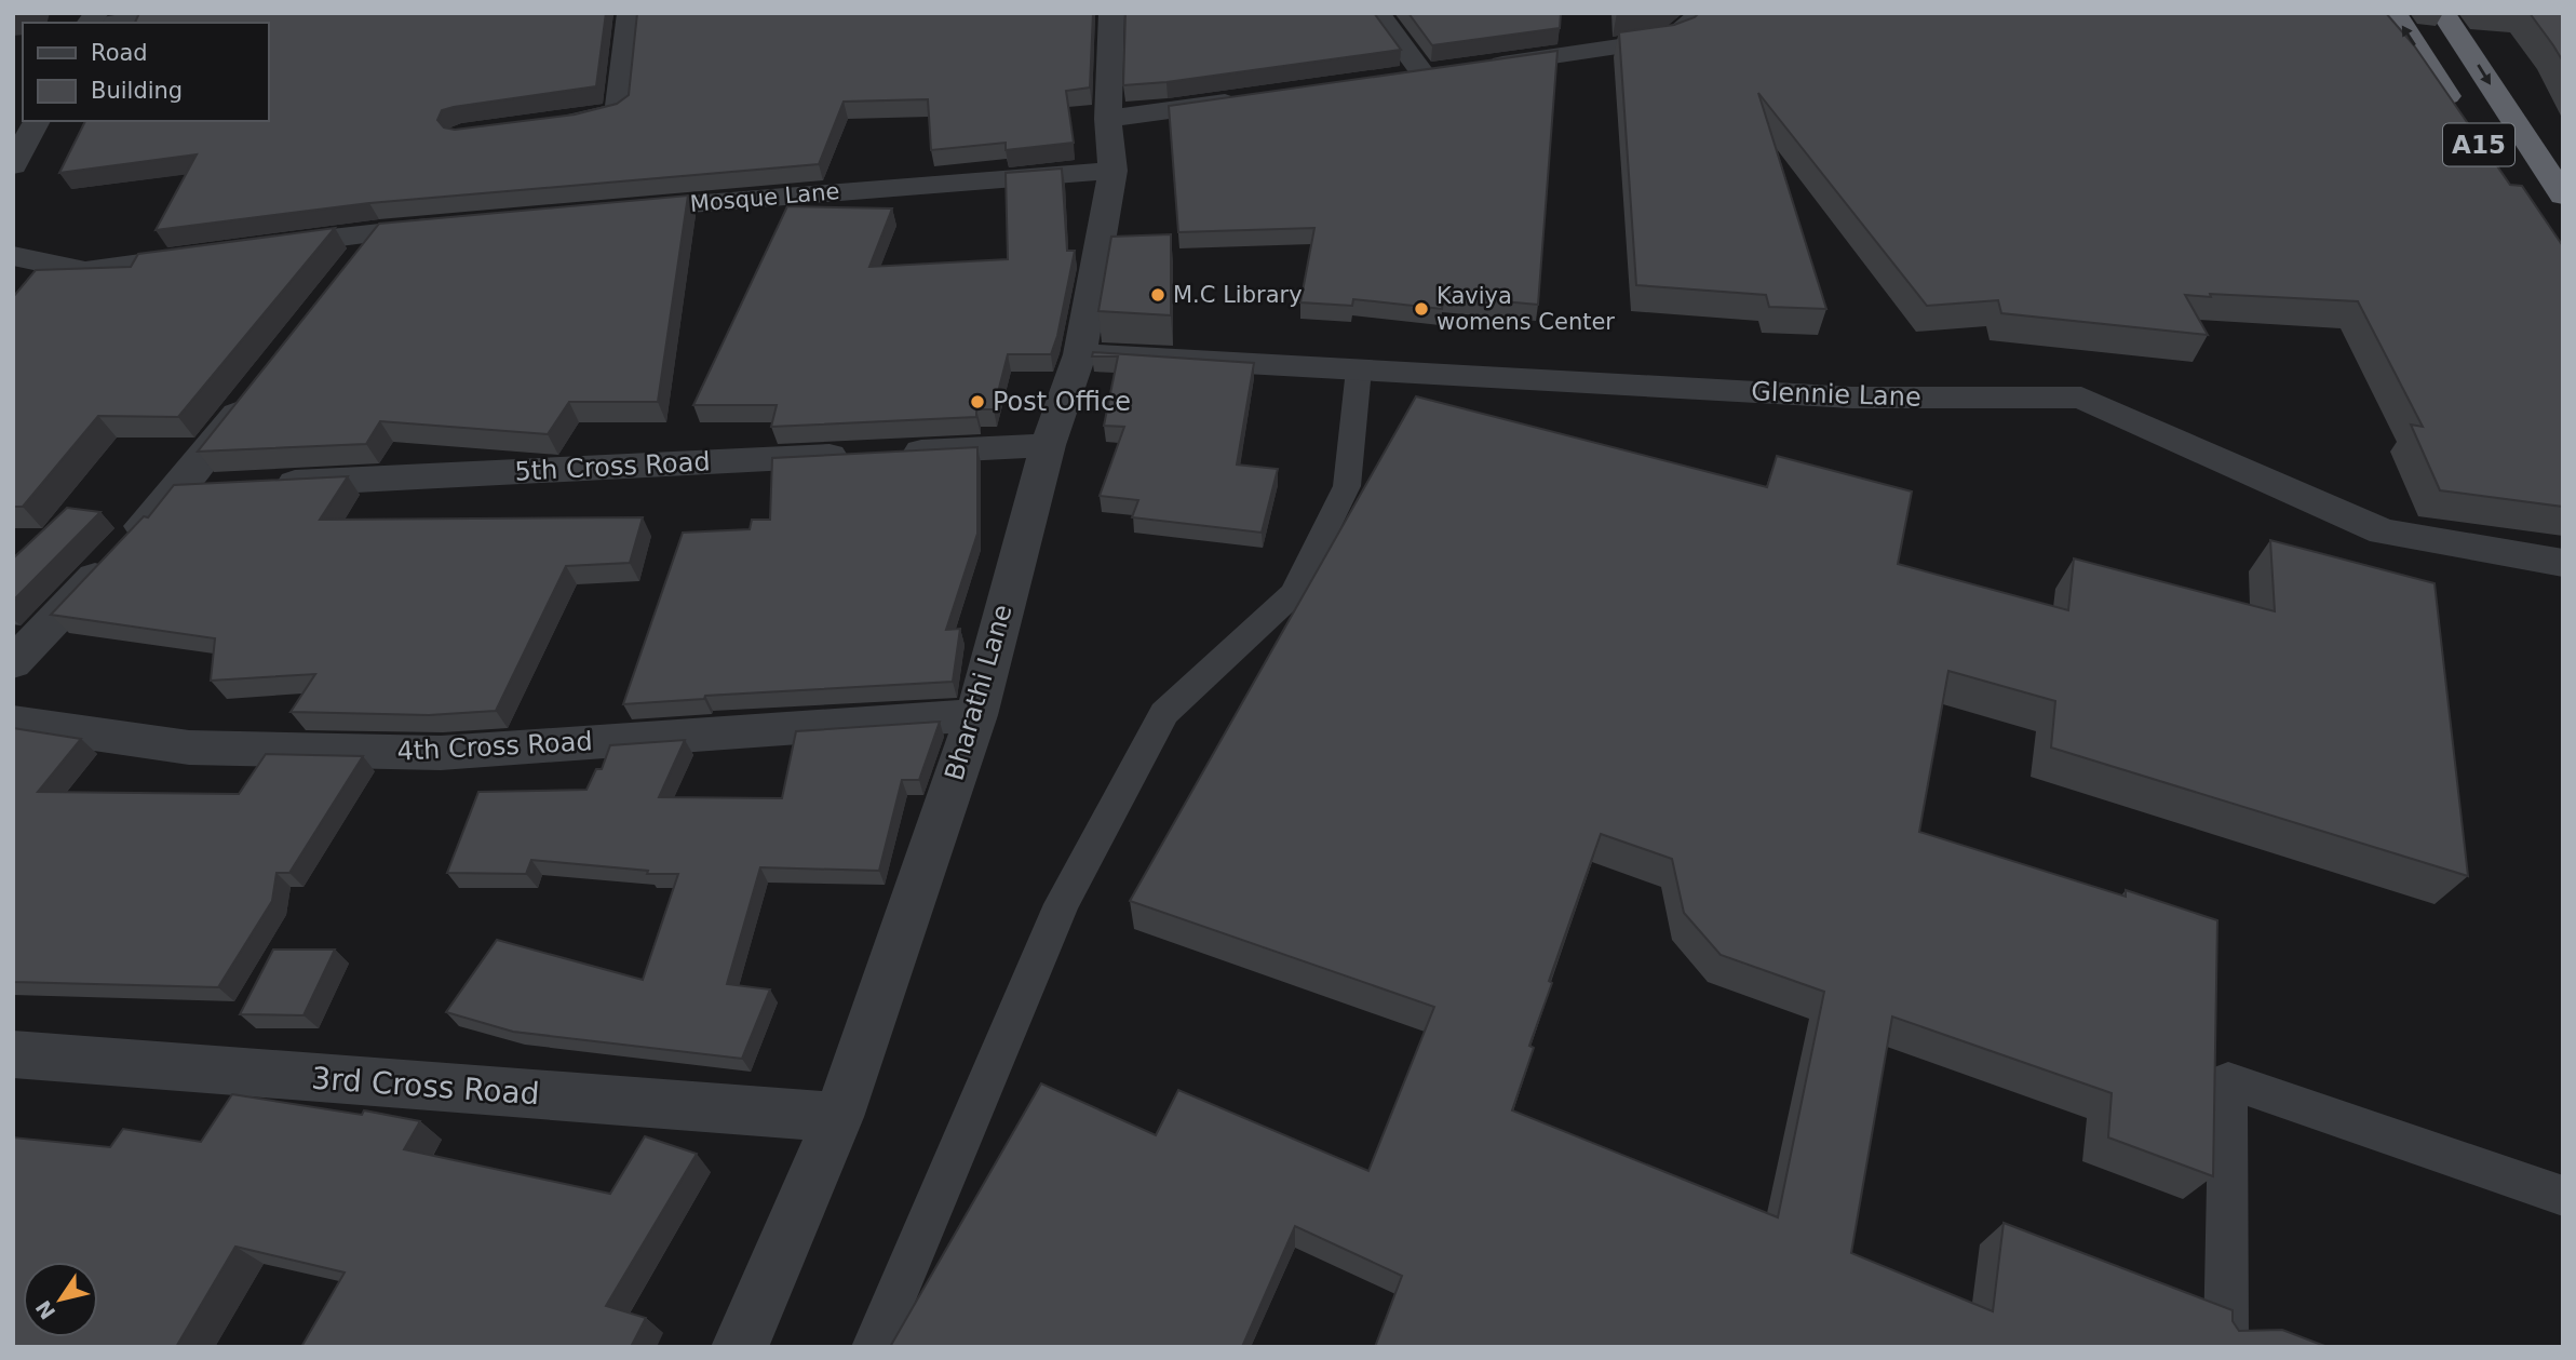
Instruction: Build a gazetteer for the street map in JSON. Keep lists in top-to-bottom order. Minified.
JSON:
{"streets":{"highway":["A15"],"street":["Mosque Lane","Glennie Lane","5th Cross Road","Bharathi Lane","4th Cross Road","3rd Cross Road"]},"crossings":[["Mosque Lane","Bharathi Lane"],["Glennie Lane","Bharathi Lane"],["5th Cross Road","Bharathi Lane"],["Bharathi Lane","4th Cross Road"],["Bharathi Lane","3rd Cross Road"]],"places":["M.C Library","Kaviya womens Center","Post Office"],"legend":["Road","Building"],"north":"bottom left"}
